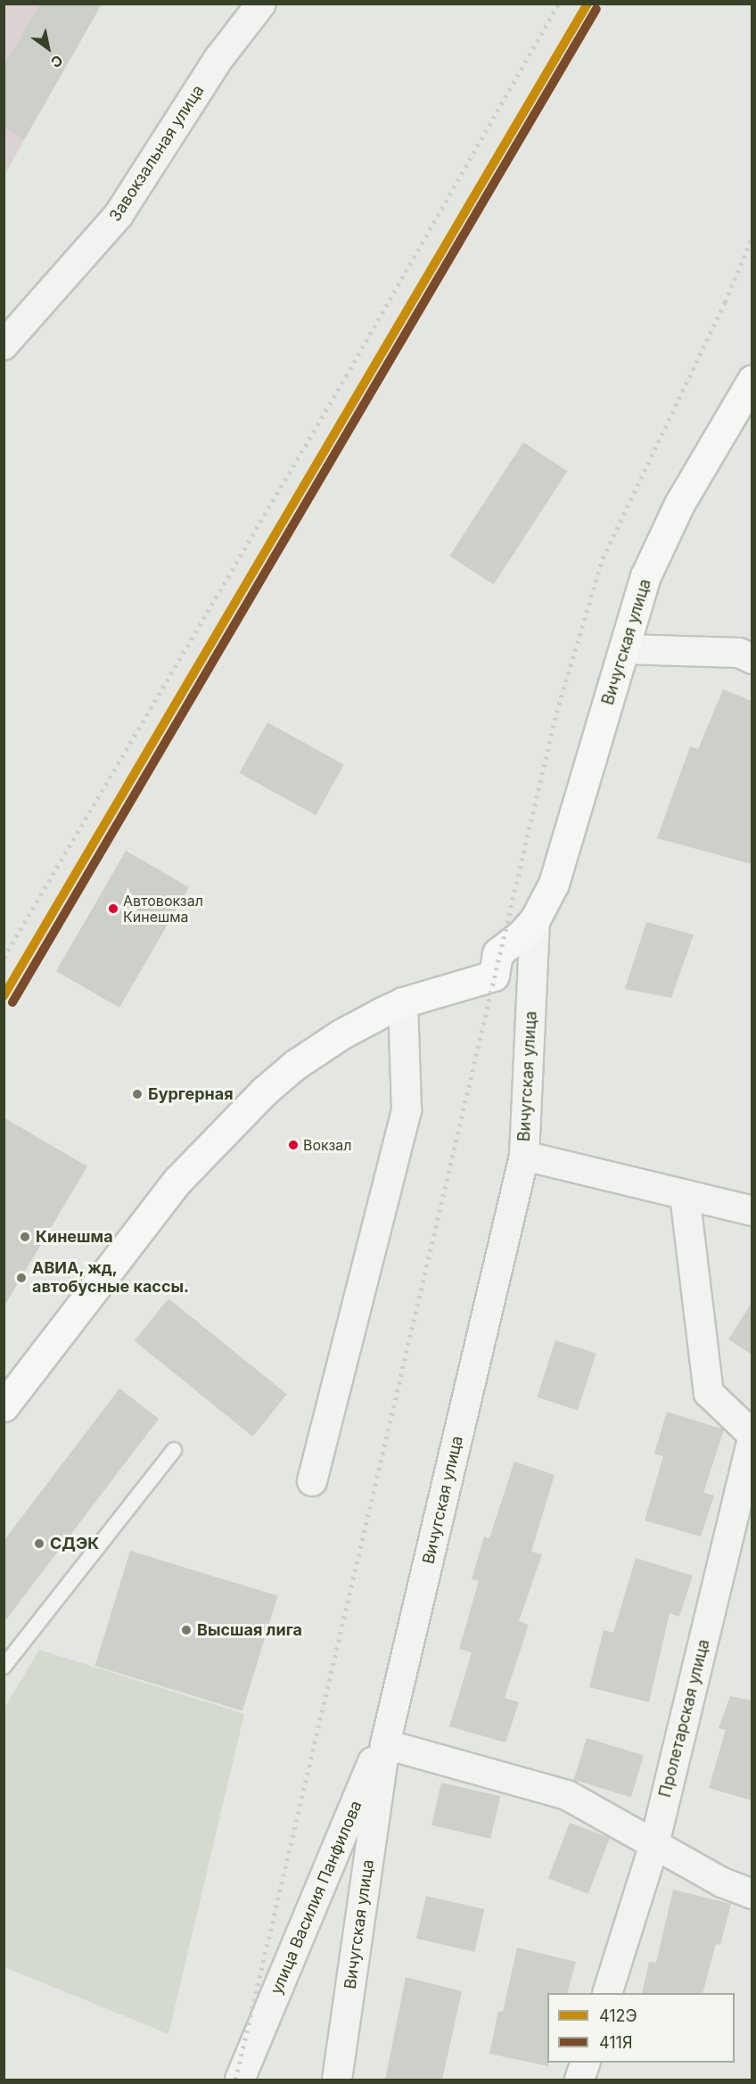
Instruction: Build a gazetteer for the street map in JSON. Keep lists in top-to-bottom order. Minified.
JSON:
{"streets":{"main road":["Вичугская улица"],"street":["Завокзальная улица","Пролетарская улица","улица Василия Панфилова"]},"crossings":[["Вичугская улица","улица Василия Панфилова"]],"places":["Автовокзал Кинешма","Бургерная","Вокзал","Кинешма","АВИА, жд, автобусные кассы.","СДЭК","Высшая лига"],"lines":["transit line 412Э","transit line 411Я"],"legend":["412Э","411Я"],"north":"bottom right"}
